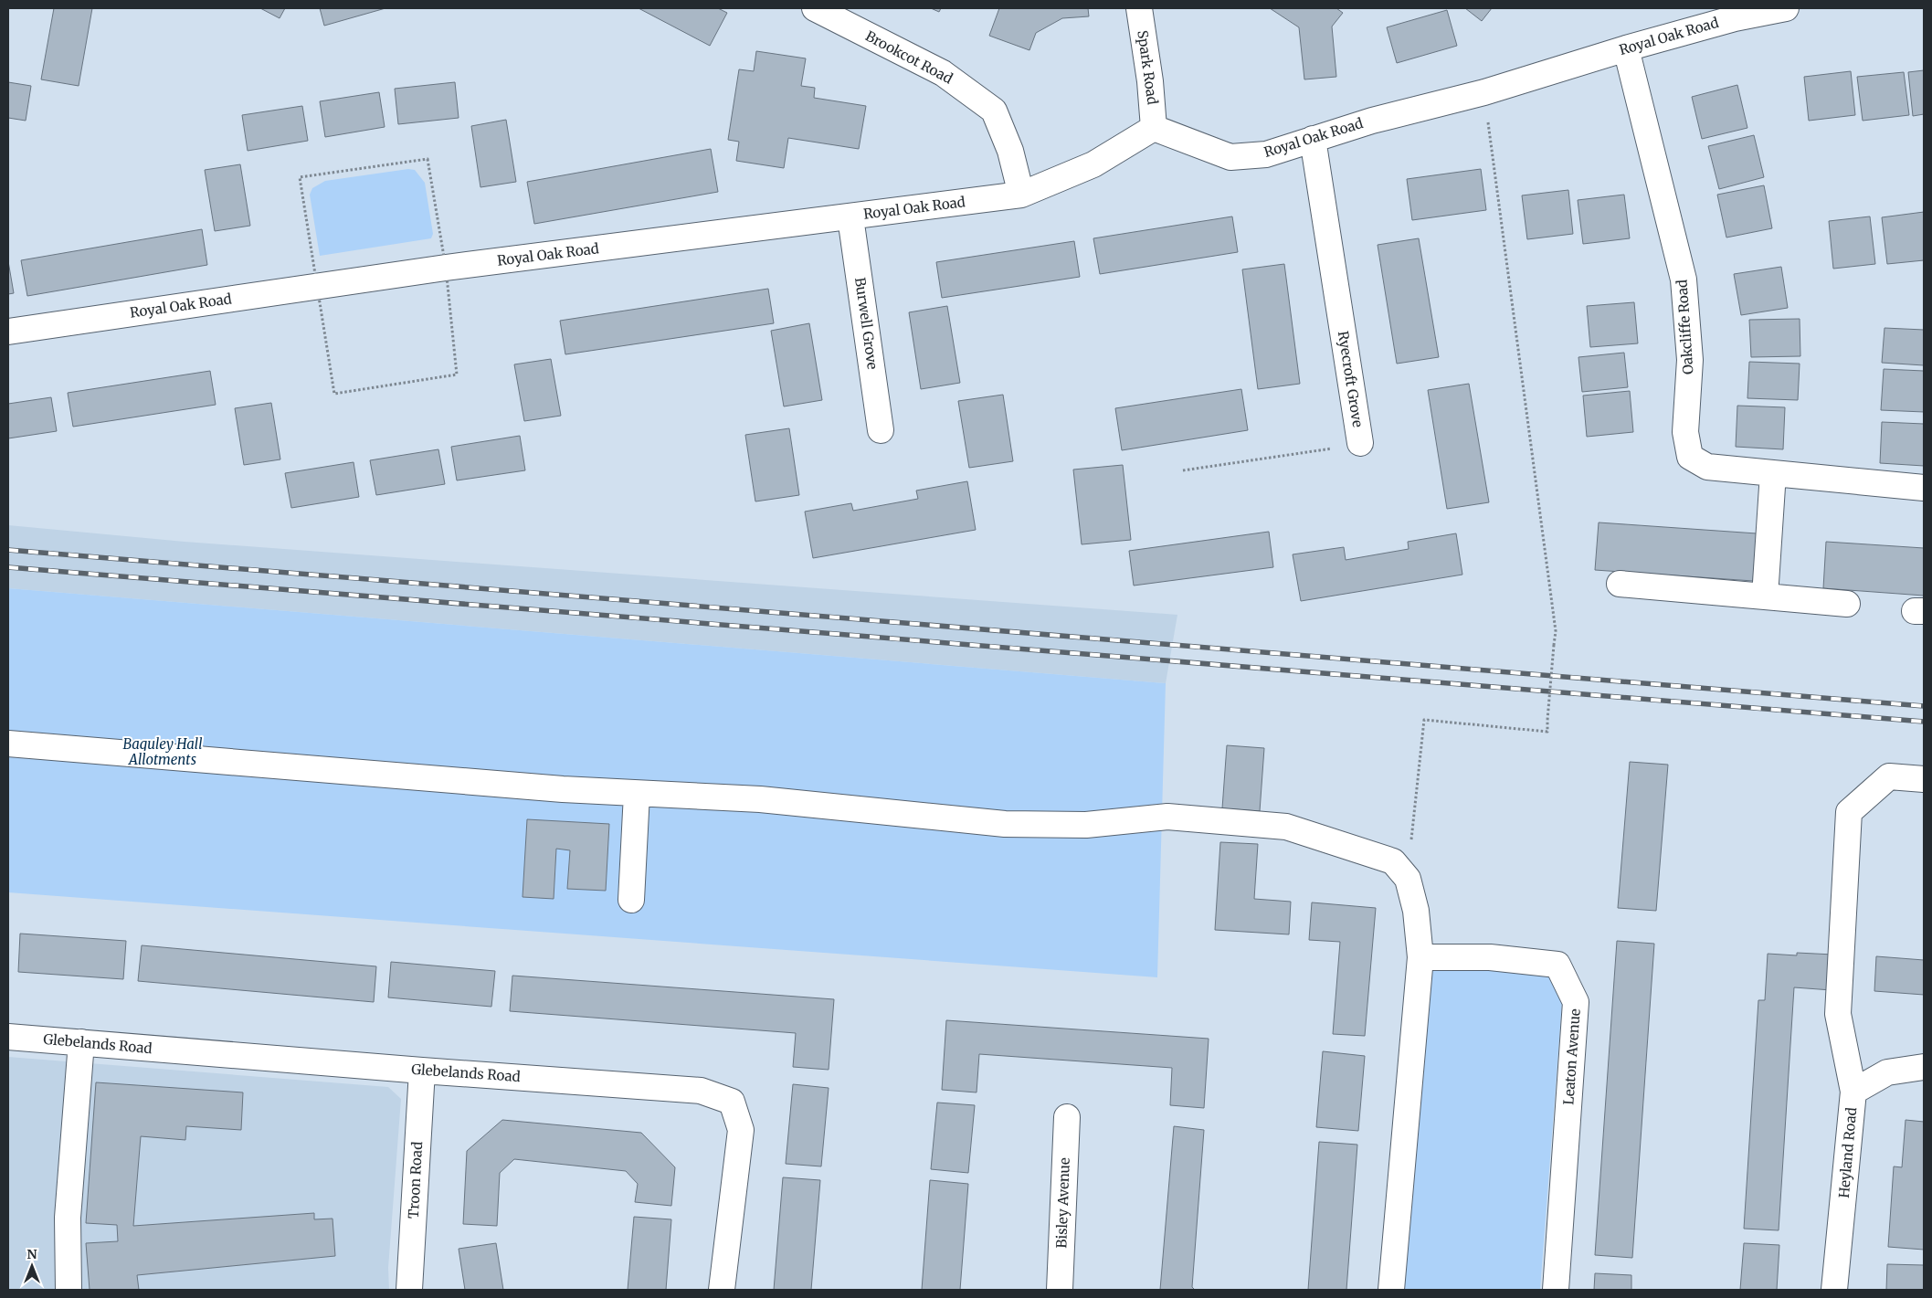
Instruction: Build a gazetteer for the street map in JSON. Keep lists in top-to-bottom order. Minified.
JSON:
{"streets":{"street":["Royal Oak Road","Brookcot Road","Spark Road","Burwell Grove","Oakcliffe Road","Ryecroft Grove","Glebelands Road","Leaton Avenue","Heyland Road","Troon Road","Bisley Avenue"]},"crossings":[["Royal Oak Road","Brookcot Road"],["Royal Oak Road","Spark Road"],["Royal Oak Road","Burwell Grove"],["Royal Oak Road","Oakcliffe Road"],["Royal Oak Road","Ryecroft Grove"],["Glebelands Road","Troon Road"]],"parks":["Baguley Hall Allotments"],"north":"top"}
